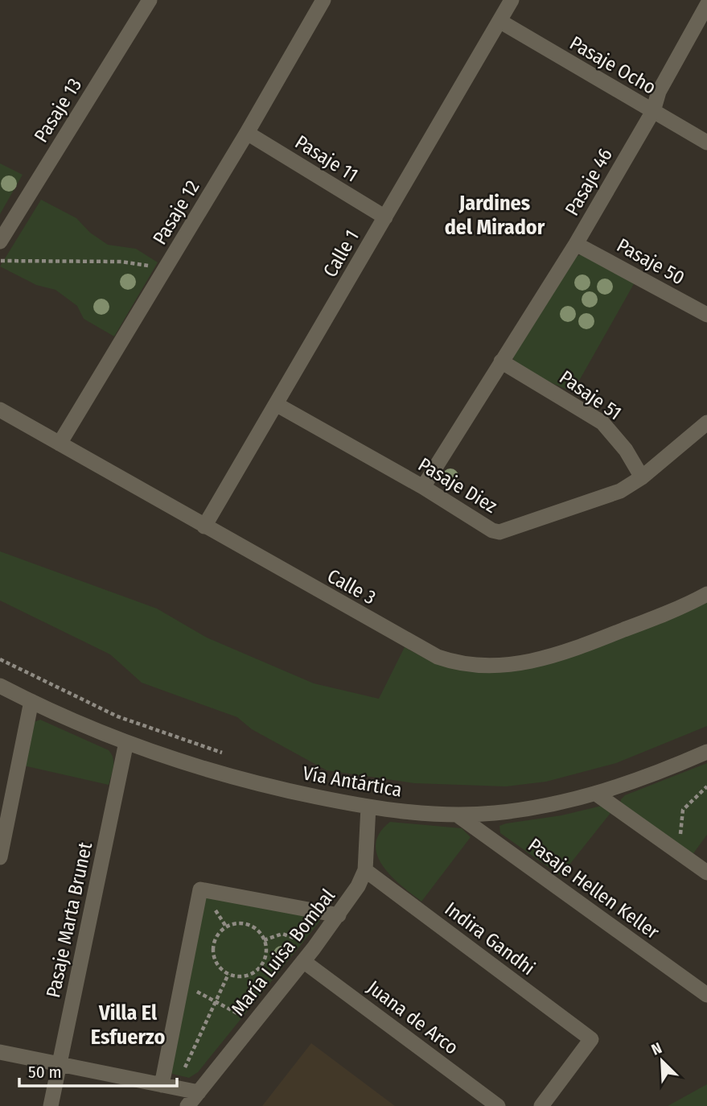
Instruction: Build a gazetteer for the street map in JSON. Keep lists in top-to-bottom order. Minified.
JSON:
{"streets":{"street":["Pasaje Ocho","Pasaje 13","Pasaje 11","Pasaje 46","Pasaje 12","Calle 1","Pasaje 50","Pasaje 51","Pasaje Diez","Calle 3","Vía Antártica","Pasaje Hellen Keller","Pasaje Marta Brunet","Indira Gandhi","María Luisa Bombal","Juana de Arco"]},"crossings":[["Pasaje Ocho","Pasaje 46"],["Pasaje Ocho","Calle 1"],["Pasaje 11","Pasaje 12"],["Pasaje 11","Calle 1"],["Pasaje 46","Pasaje 50"],["Pasaje 46","Pasaje 51"],["Pasaje 46","Pasaje Diez"],["Pasaje 12","Calle 3"],["Calle 1","Pasaje Diez"],["Calle 1","Calle 3"],["Pasaje 51","Pasaje Diez"],["Vía Antártica","Pasaje Hellen Keller"],["Vía Antártica","Pasaje Marta Brunet"],["Vía Antártica","María Luisa Bombal"],["Indira Gandhi","María Luisa Bombal"],["María Luisa Bombal","Juana de Arco"]],"districts":["Jardines del Mirador","Villa El Esfuerzo"],"scale_bar":"50 m","north":"top left"}
